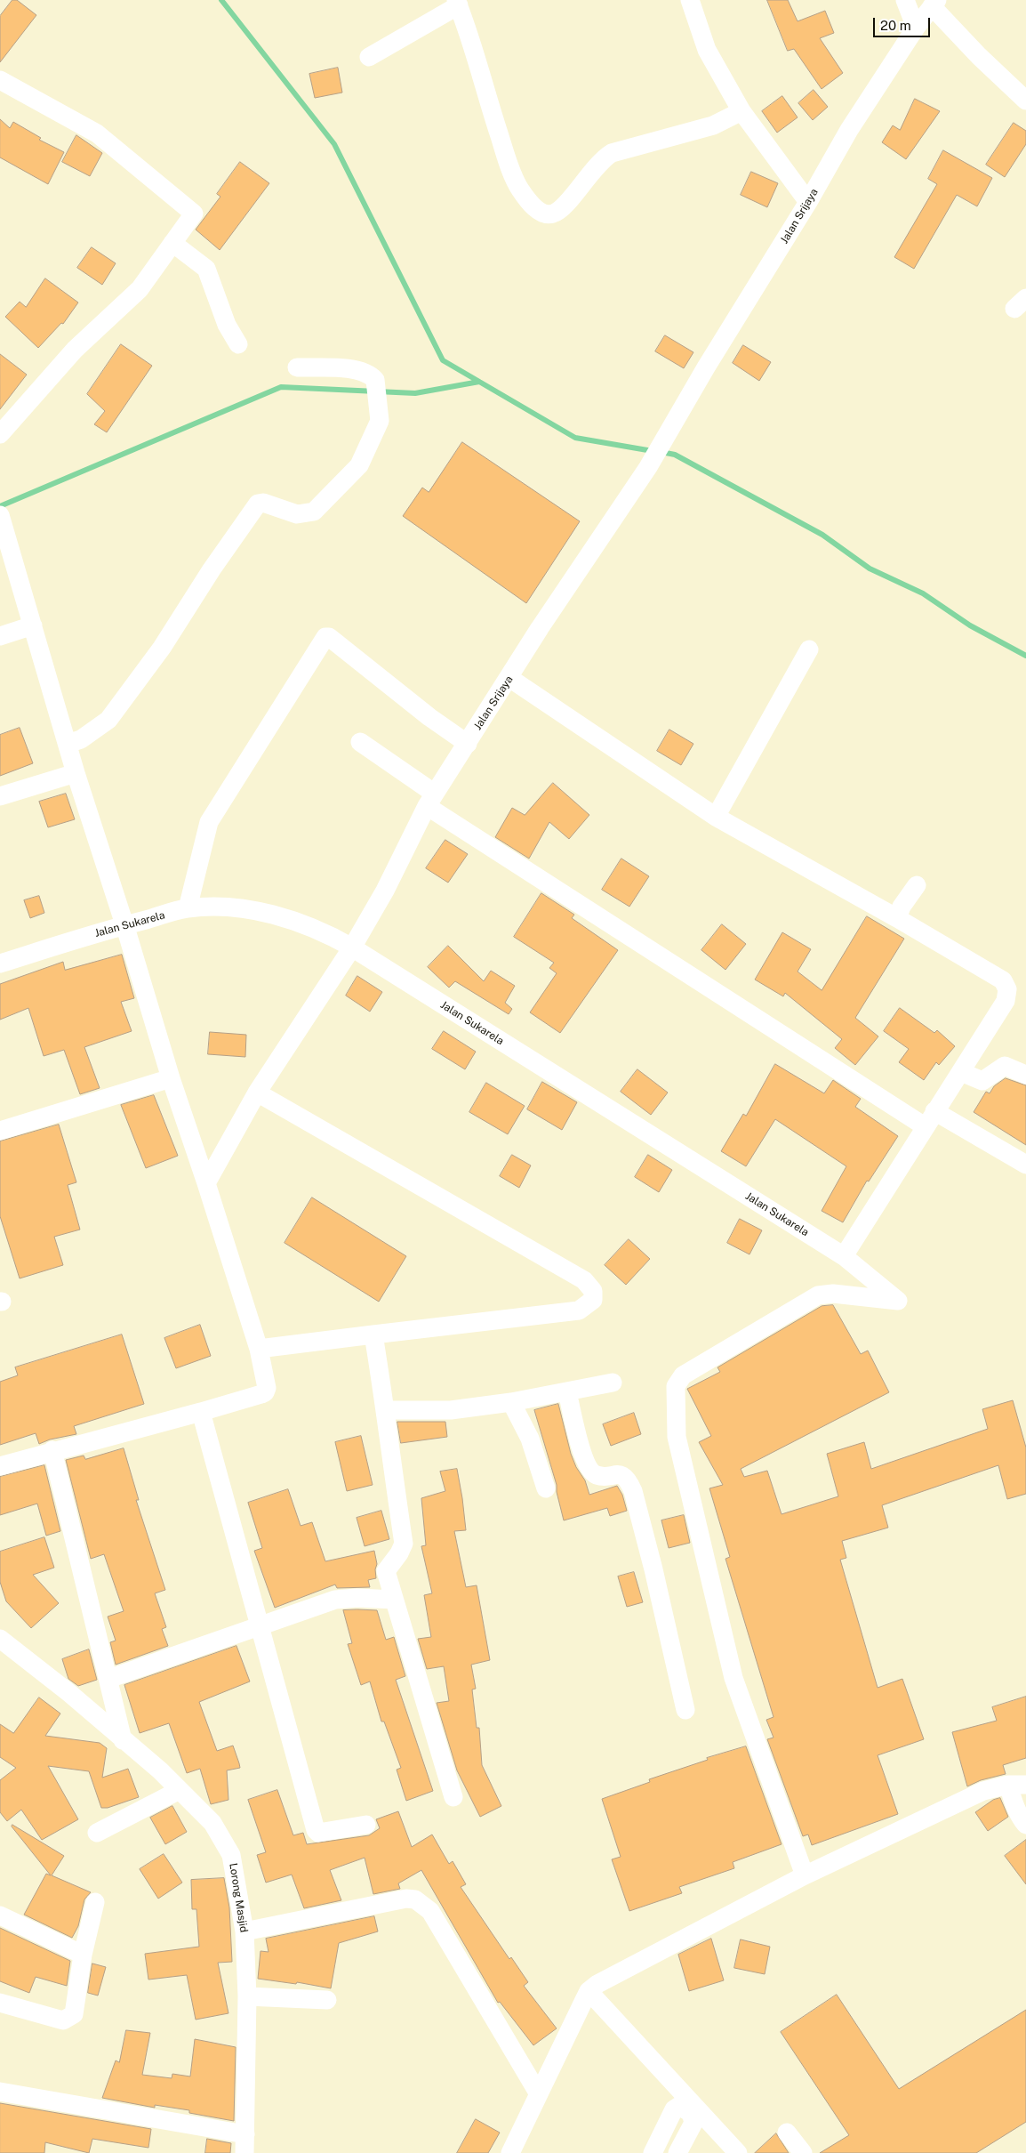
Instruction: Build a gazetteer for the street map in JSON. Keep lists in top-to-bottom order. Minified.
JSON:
{"streets":{"street":["Jalan Srijaya","Jalan Sukarela","Lorong Masjid"]},"crossings":[["Jalan Srijaya","Jalan Sukarela"]],"scale_bar":"20 m"}
